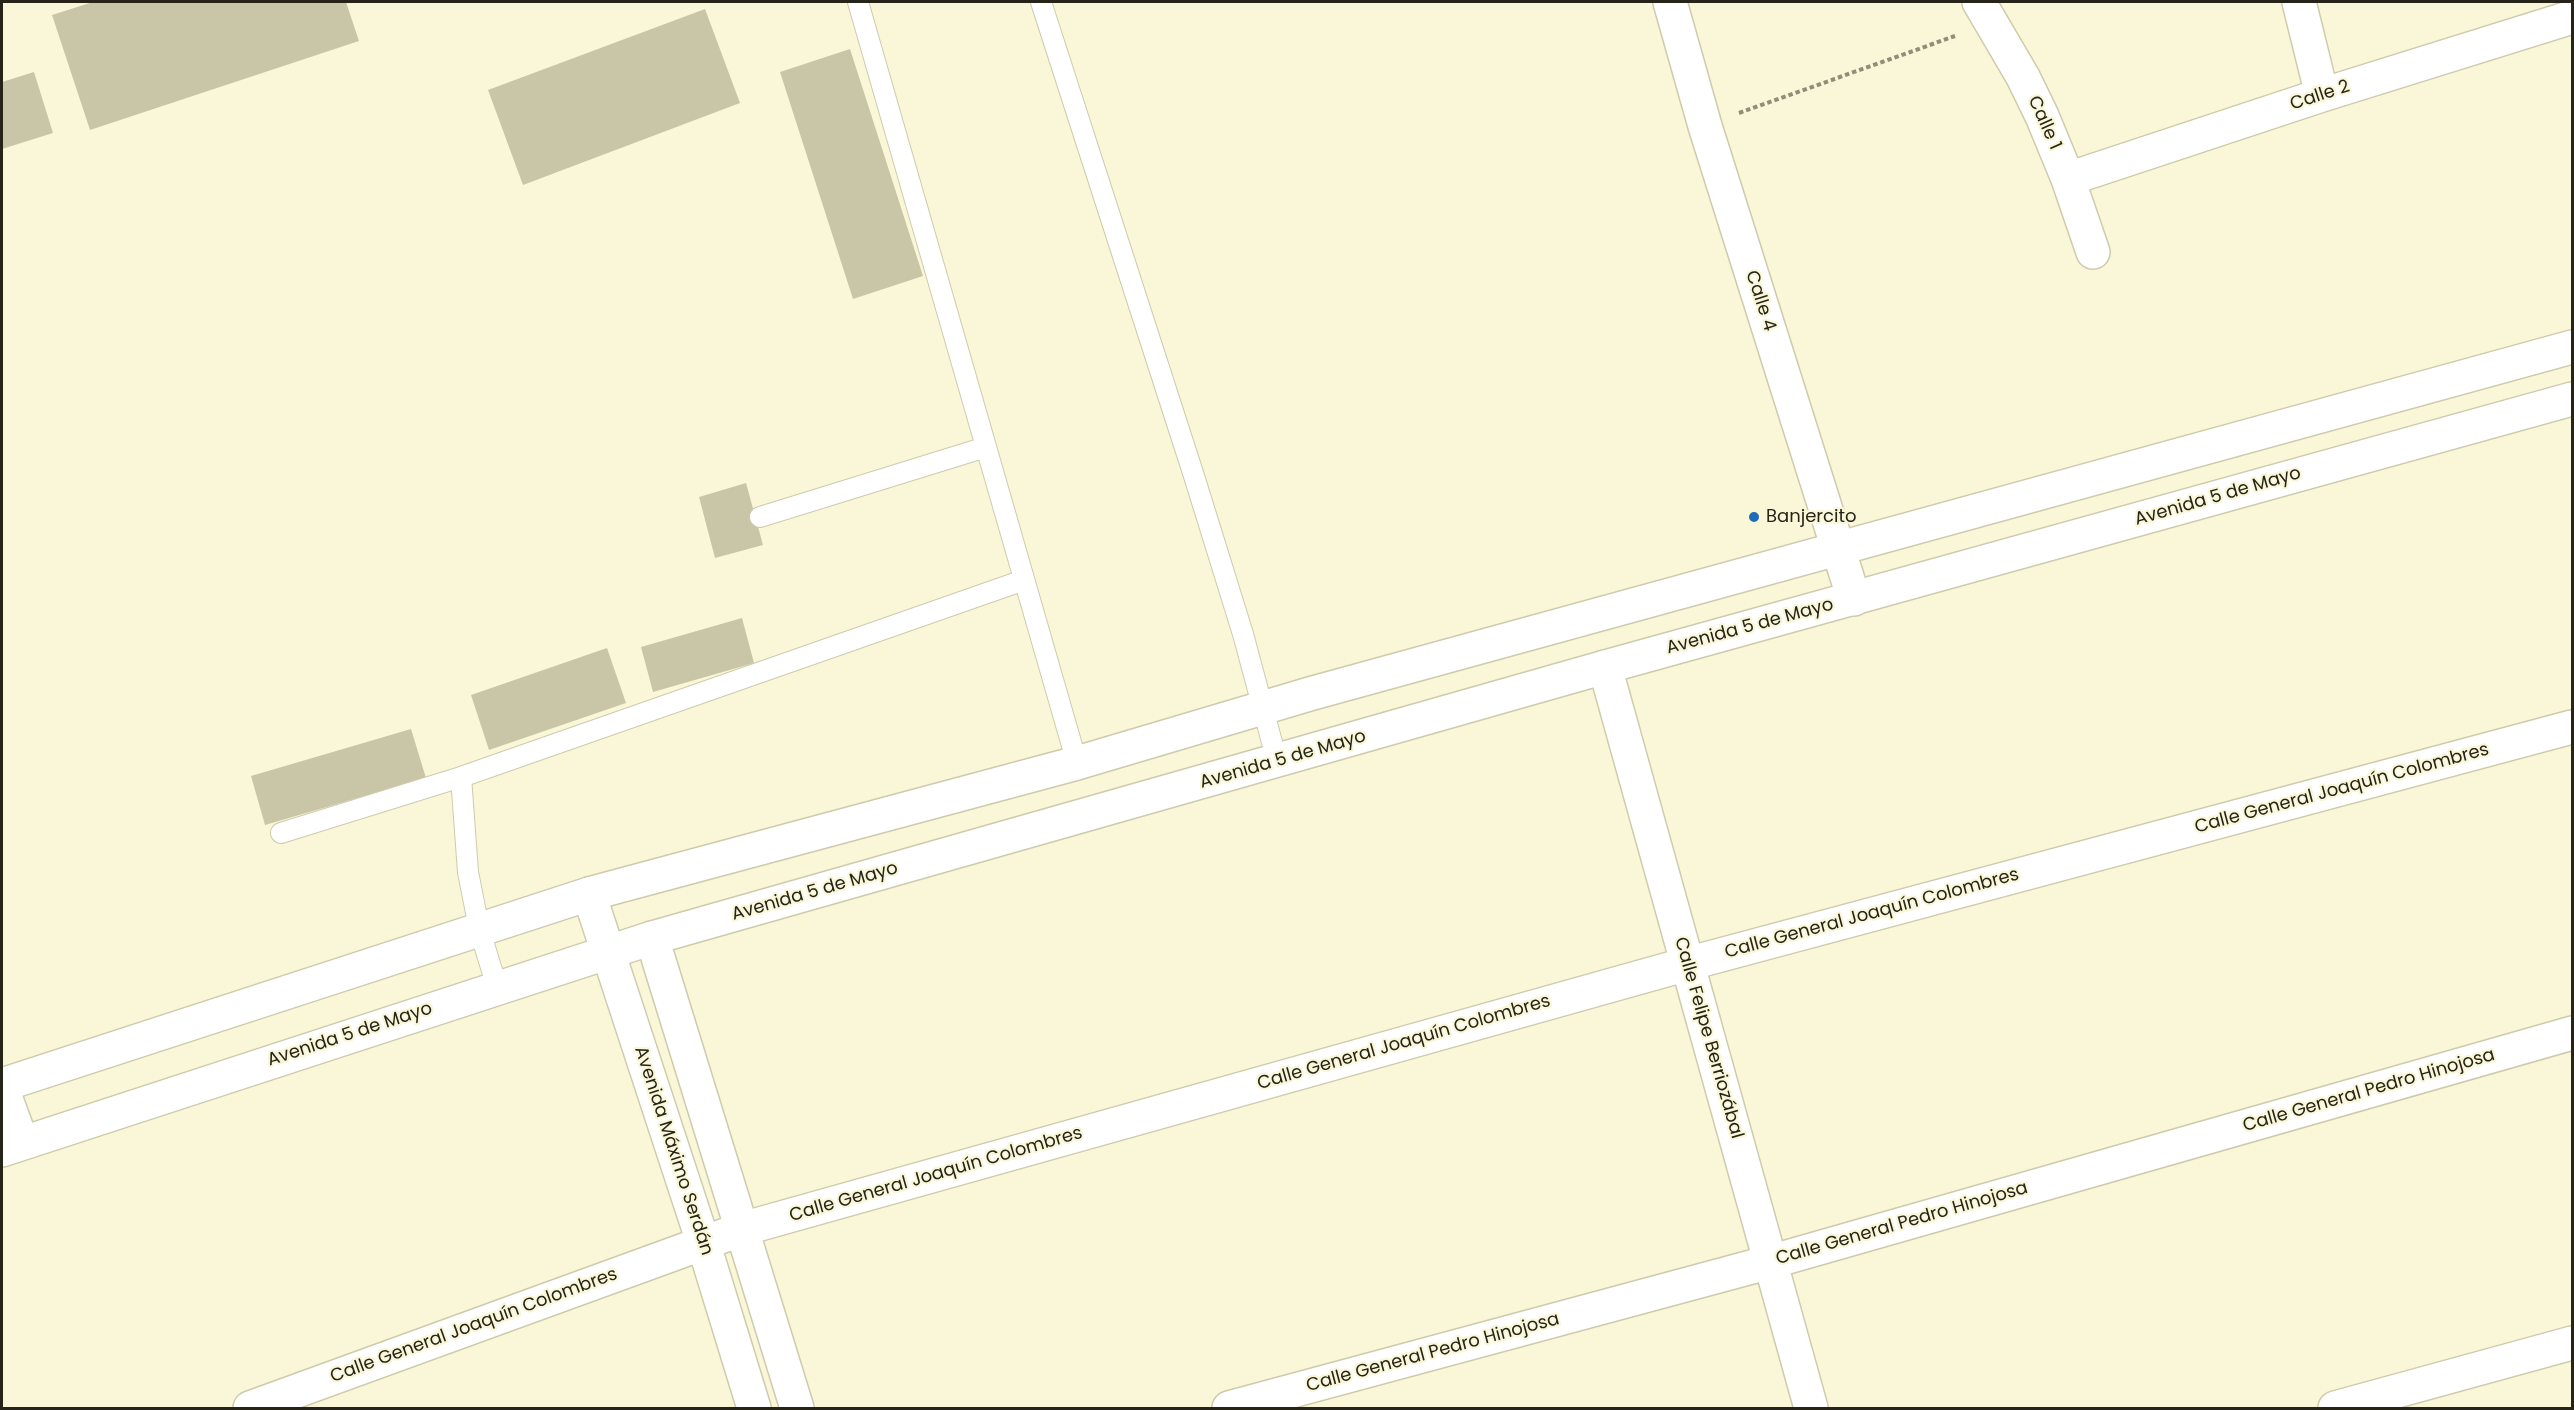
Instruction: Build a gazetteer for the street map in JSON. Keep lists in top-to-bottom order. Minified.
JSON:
{"streets":{"street":["Calle 2","Calle 1","Calle 4","Avenida 5 de Mayo","Calle General Joaquín Colombres","Calle Felipe Berriozábal","Calle General Pedro Hinojosa","Avenida Máximo Serdán"]},"crossings":[["Calle 2","Calle 1"],["Calle 4","Avenida 5 de Mayo"],["Avenida 5 de Mayo","Calle Felipe Berriozábal"],["Avenida 5 de Mayo","Avenida Máximo Serdán"],["Calle General Joaquín Colombres","Calle Felipe Berriozábal"],["Calle General Joaquín Colombres","Avenida Máximo Serdán"],["Calle Felipe Berriozábal","Calle General Pedro Hinojosa"]],"places":["Banjercito"]}
